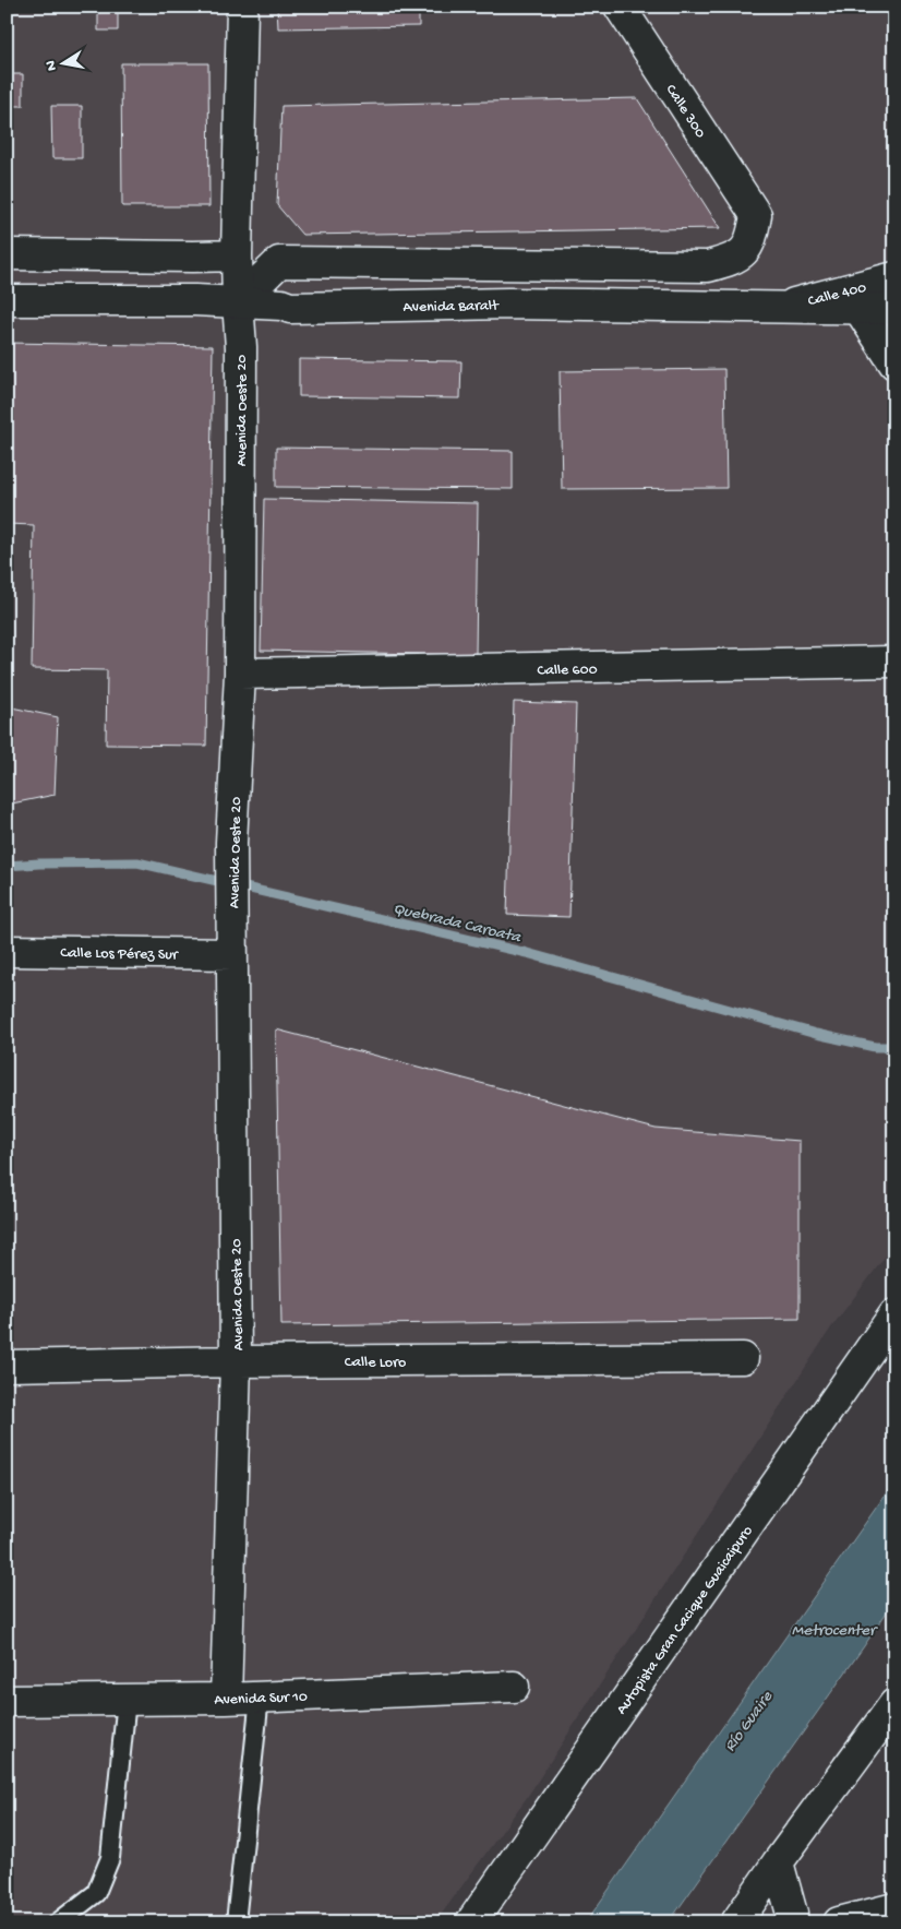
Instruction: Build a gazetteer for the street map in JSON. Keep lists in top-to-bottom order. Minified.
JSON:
{"streets":{"main road":["Calle 300","Calle 400","Avenida Baralt","Avenida Oeste 20","Calle 600","Calle Los Pérez Sur","Calle Loro","Autopista Gran Cacique Guaicaipuro","Avenida Sur 10"]},"crossings":[["Calle 300","Avenida Baralt"],["Calle 300","Avenida Oeste 20"],["Calle 400","Avenida Baralt"],["Avenida Baralt","Avenida Oeste 20"],["Avenida Oeste 20","Calle 600"],["Avenida Oeste 20","Calle Los Pérez Sur"],["Avenida Oeste 20","Calle Loro"],["Avenida Oeste 20","Avenida Sur 10"]],"water":["Quebrada Caroata","Metrocenter","Río Guaire"],"north":"left"}
